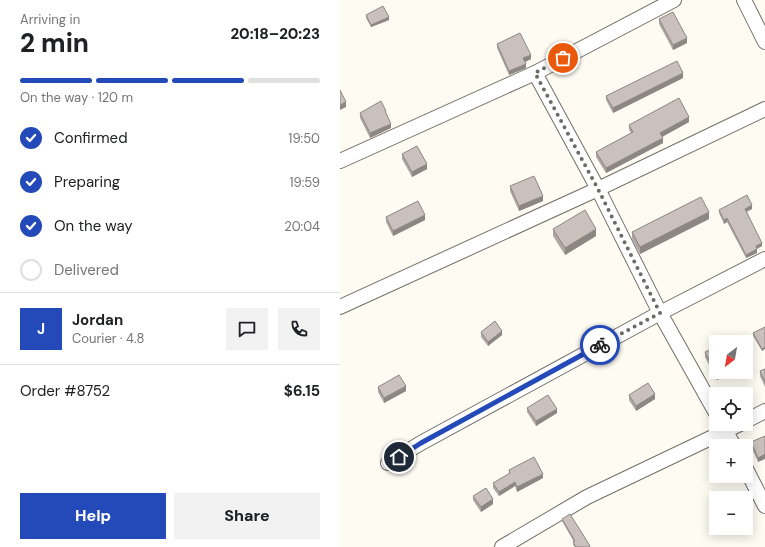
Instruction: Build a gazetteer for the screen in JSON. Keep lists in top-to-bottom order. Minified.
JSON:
{"north":"bottom left","page":{"heading":["2 min","Arriving in","20:18–20:23"],"panel":["Jordan","Courier · 4.8","Order #8752","$6.15"],"bar":"On the way · 120 m","list":[["Confirmed","19:50"],["Preparing","19:59"],["On the way","20:04"],"Delivered"],"round":"J","map_buttons":["+","−"],"buttons":["Help","Share"]}}
